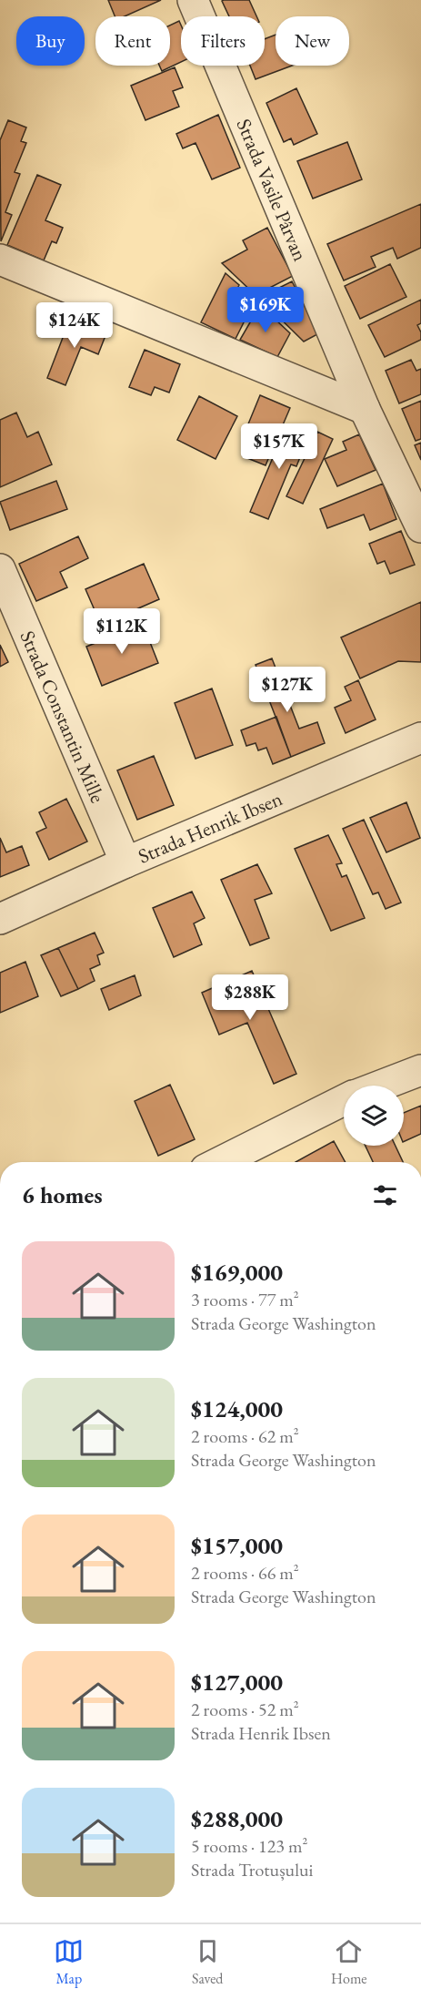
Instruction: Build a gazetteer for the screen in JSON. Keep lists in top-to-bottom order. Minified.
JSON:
{"streets":{"street":["Strada Vasile Pârvan","Strada Constantin Mille","Strada Henrik Ibsen"]},"crossings":[["Strada Constantin Mille","Strada Henrik Ibsen"]],"page":{"chip":["Buy","Rent","Filters","New"],"price":["$169K","$124K","$157K","$112K","$127K","$288K"],"heading":"6 homes","list":[{"name":"$169,000","note":"3 rooms · 77 m² · Strada George Washington"},{"name":"$124,000","note":"2 rooms · 62 m² · Strada George Washington"},{"name":"$157,000","note":"2 rooms · 66 m² · Strada George Washington"},{"name":"$127,000","note":"2 rooms · 52 m² · Strada Henrik Ibsen"},{"name":"$288,000","note":"5 rooms · 123 m² · Strada Trotușului"}],"tabs":["Map","Saved","Home"]}}
